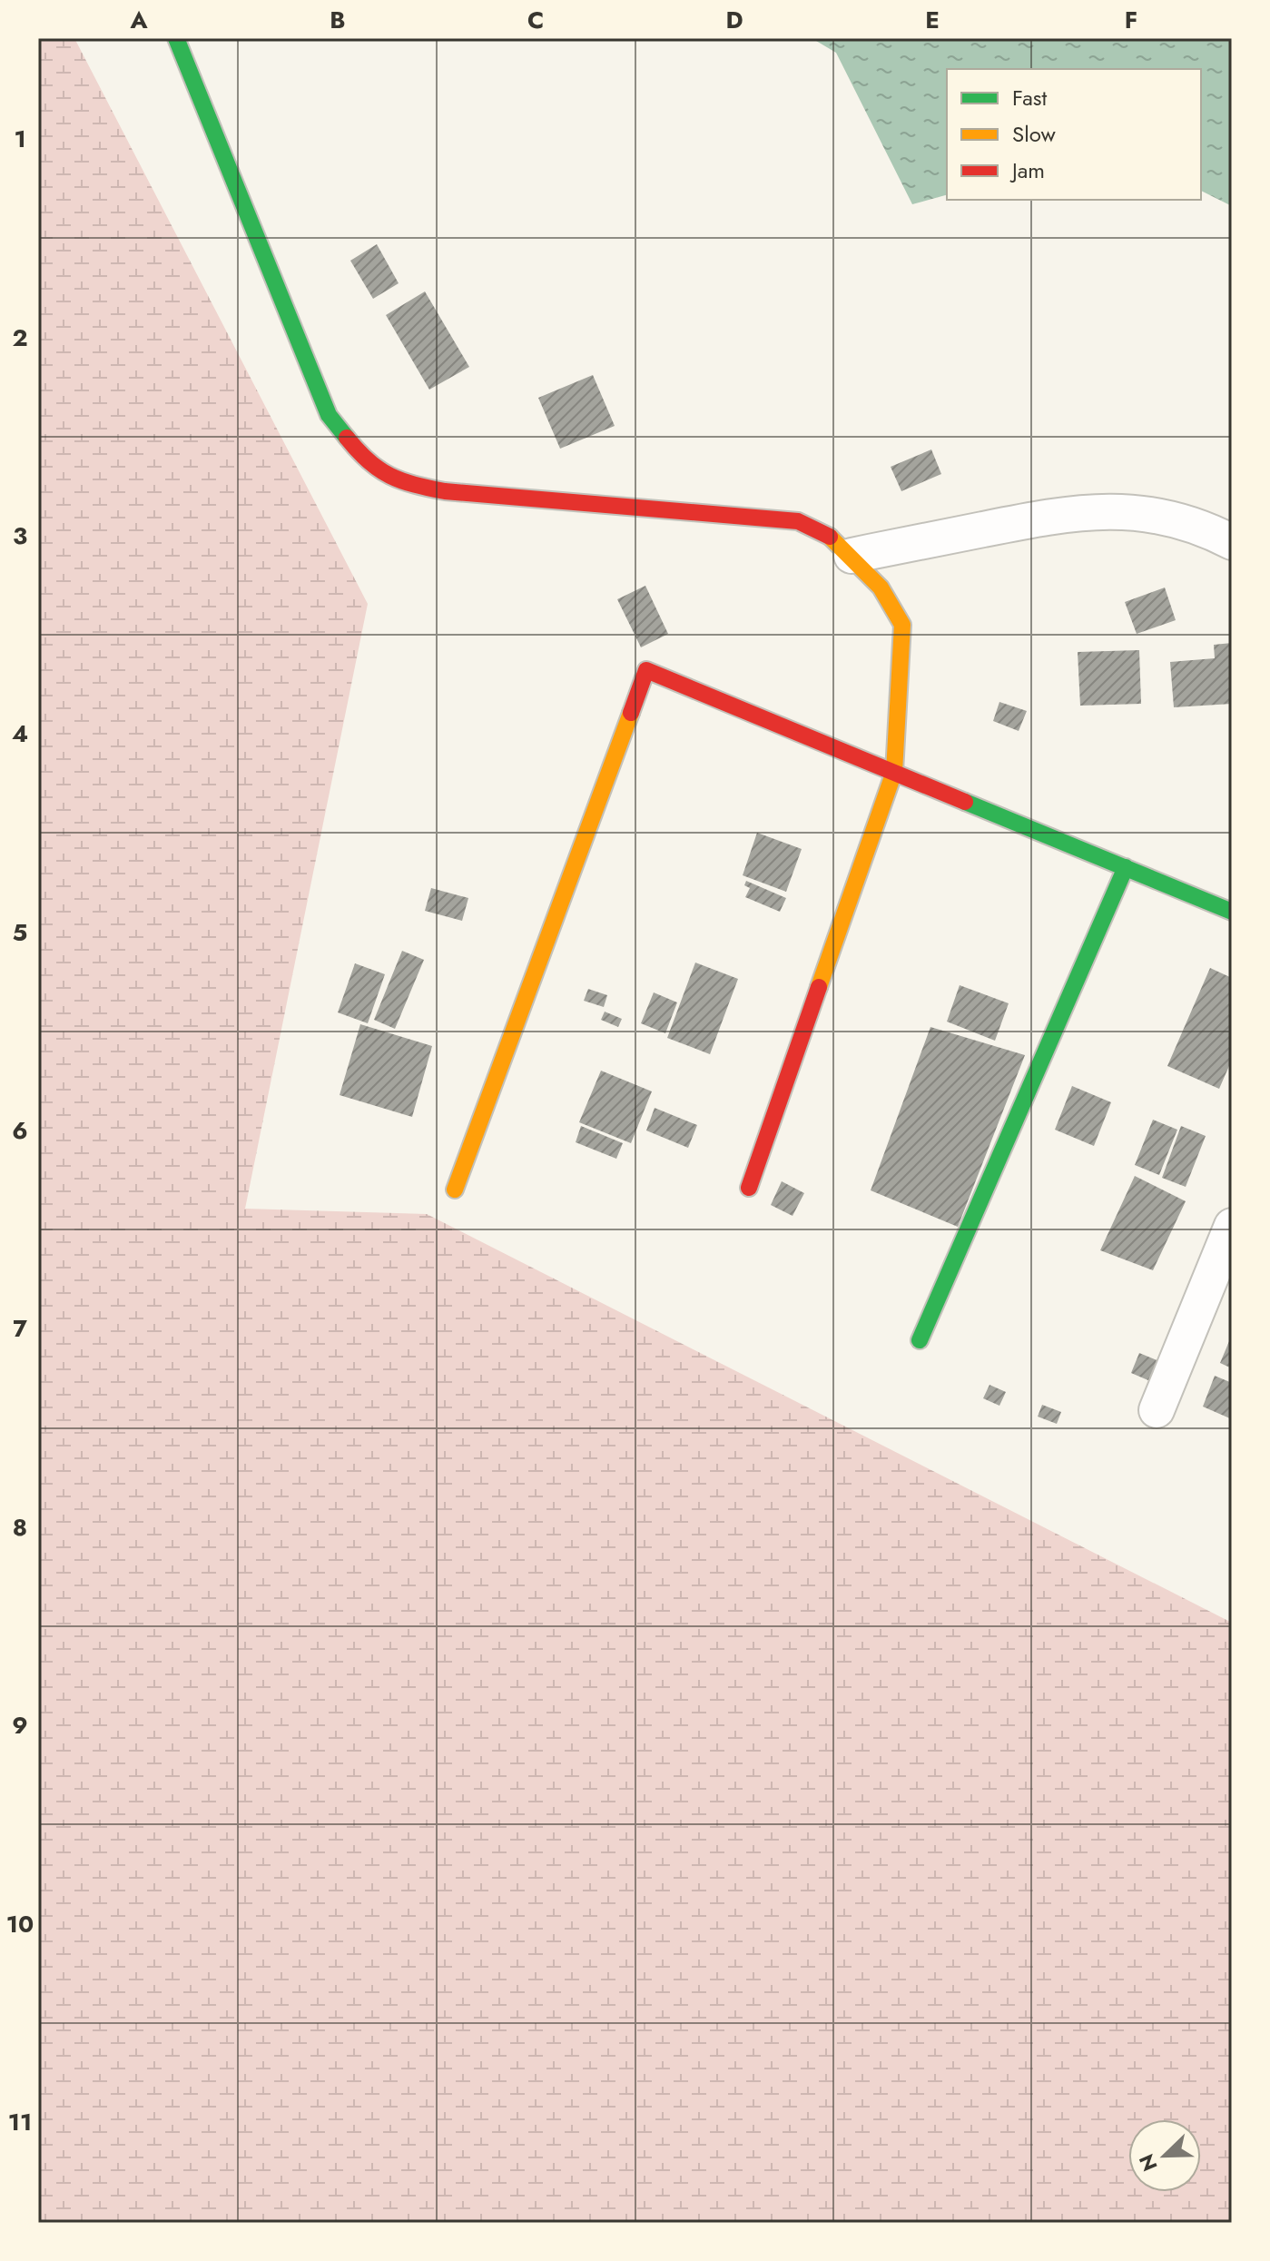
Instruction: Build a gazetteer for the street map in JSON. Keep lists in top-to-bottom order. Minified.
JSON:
{"legend":["Fast","Slow","Jam"],"north":"bottom left","grid":{"columns":["A","B","C","D","E","F"],"rows":["1","2","3","4","5","6","7","8","9","10","11"]}}
